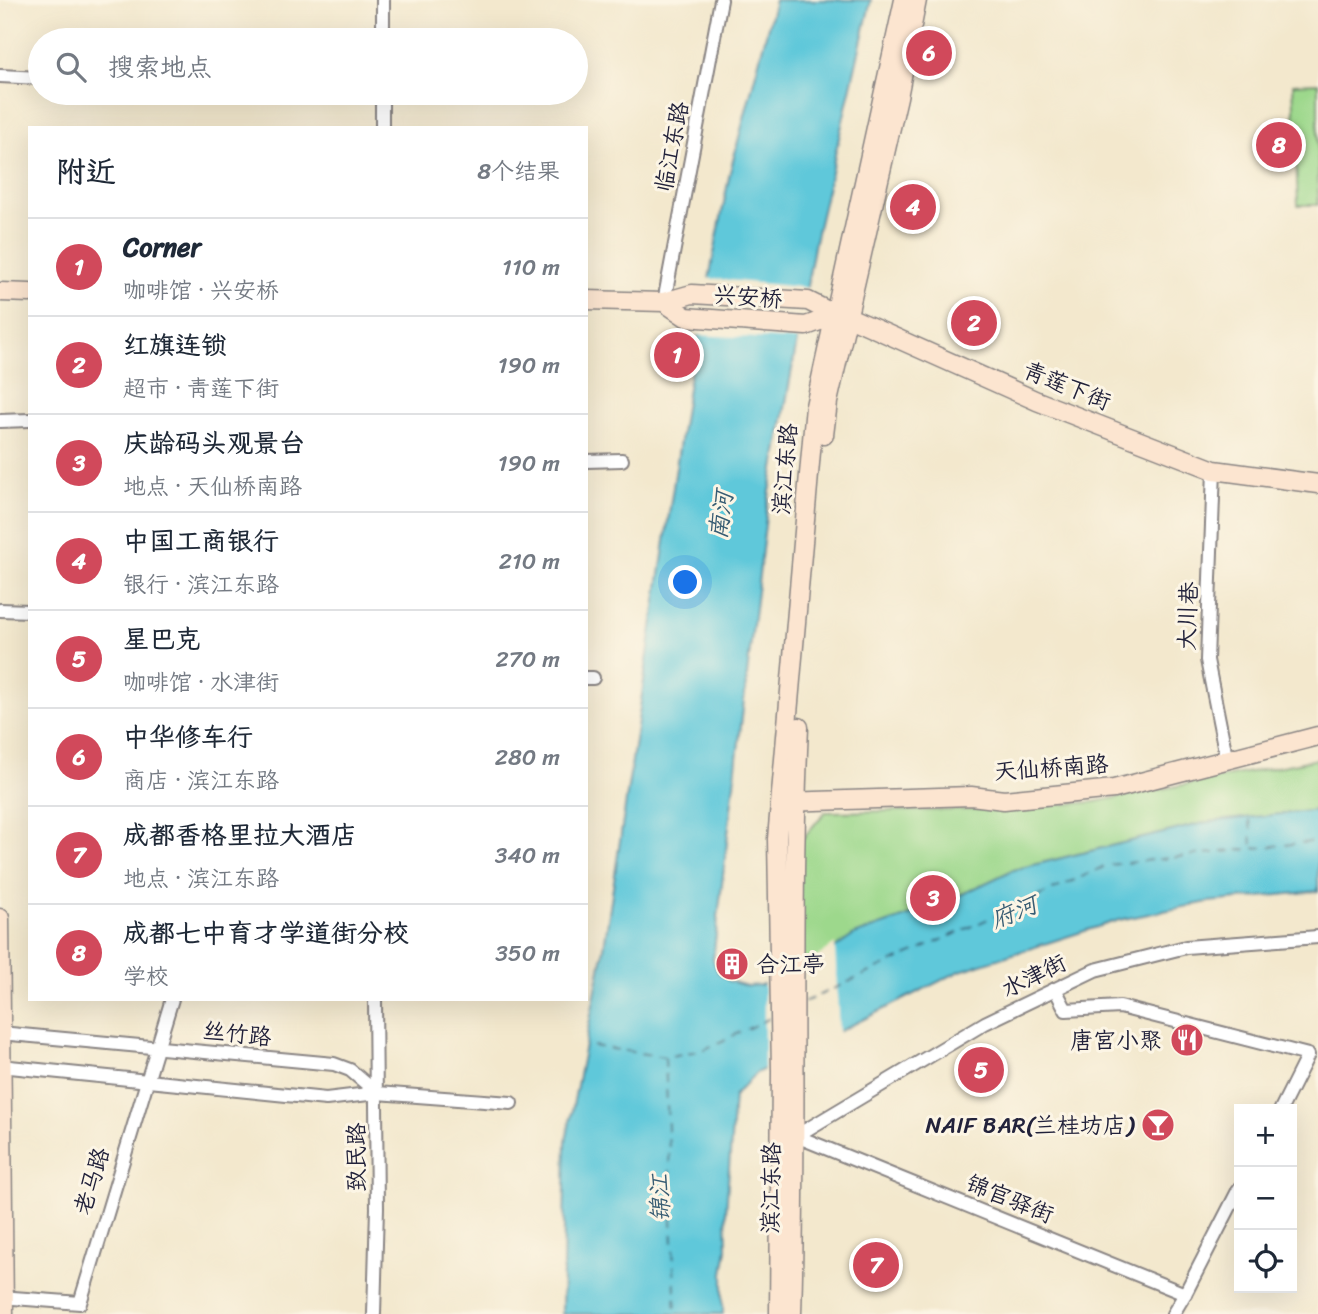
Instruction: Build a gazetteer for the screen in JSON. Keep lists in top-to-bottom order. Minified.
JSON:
{"streets":{"main road":["兴安桥","青莲下街","滨江东路","天仙桥南路","老马路"],"street":["临江东路","大川巷","水津街","丝竹路","致民路","锦官驿街"]},"crossings":[["临江东路","兴安桥"],["临江东路","青莲下街"],["兴安桥","青莲下街"],["兴安桥","滨江东路"],["青莲下街","滨江东路"],["青莲下街","大川巷"],["滨江东路","天仙桥南路"],["滨江东路","水津街"],["滨江东路","锦官驿街"],["大川巷","天仙桥南路"],["水津街","锦官驿街"],["丝竹路","致民路"],["丝竹路","老马路"]],"water":["南河","府河","锦江"],"places":{"building":["合江亭"],"restaurant":["唐宫小聚"],"bar":["NAIF BAR(兰桂坊店)"]},"page":{"pins":["6","8","4","2","1","3","5","7"],"search":"搜索地点","heading":["附近","8个结果"],"list":[{"mark":"1","name":"Corner","note":"咖啡馆 · 兴安桥","value":"110 m"},{"mark":"2","name":"红旗连锁","note":"超市 · 青莲下街","value":"190 m"},{"mark":"3","name":"庆龄码头观景台","note":"地点 · 天仙桥南路","value":"190 m"},{"mark":"4","name":"中国工商银行","note":"银行 · 滨江东路","value":"210 m"},{"mark":"5","name":"星巴克","note":"咖啡馆 · 水津街","value":"270 m"},{"mark":"6","name":"中华修车行","note":"商店 · 滨江东路","value":"280 m"},{"mark":"7","name":"成都香格里拉大酒店","note":"地点 · 滨江东路","value":"340 m"},{"mark":"8","name":"成都七中育才学道街分校","note":"学校","value":"350 m"}],"map_buttons":["+","−"]}}
